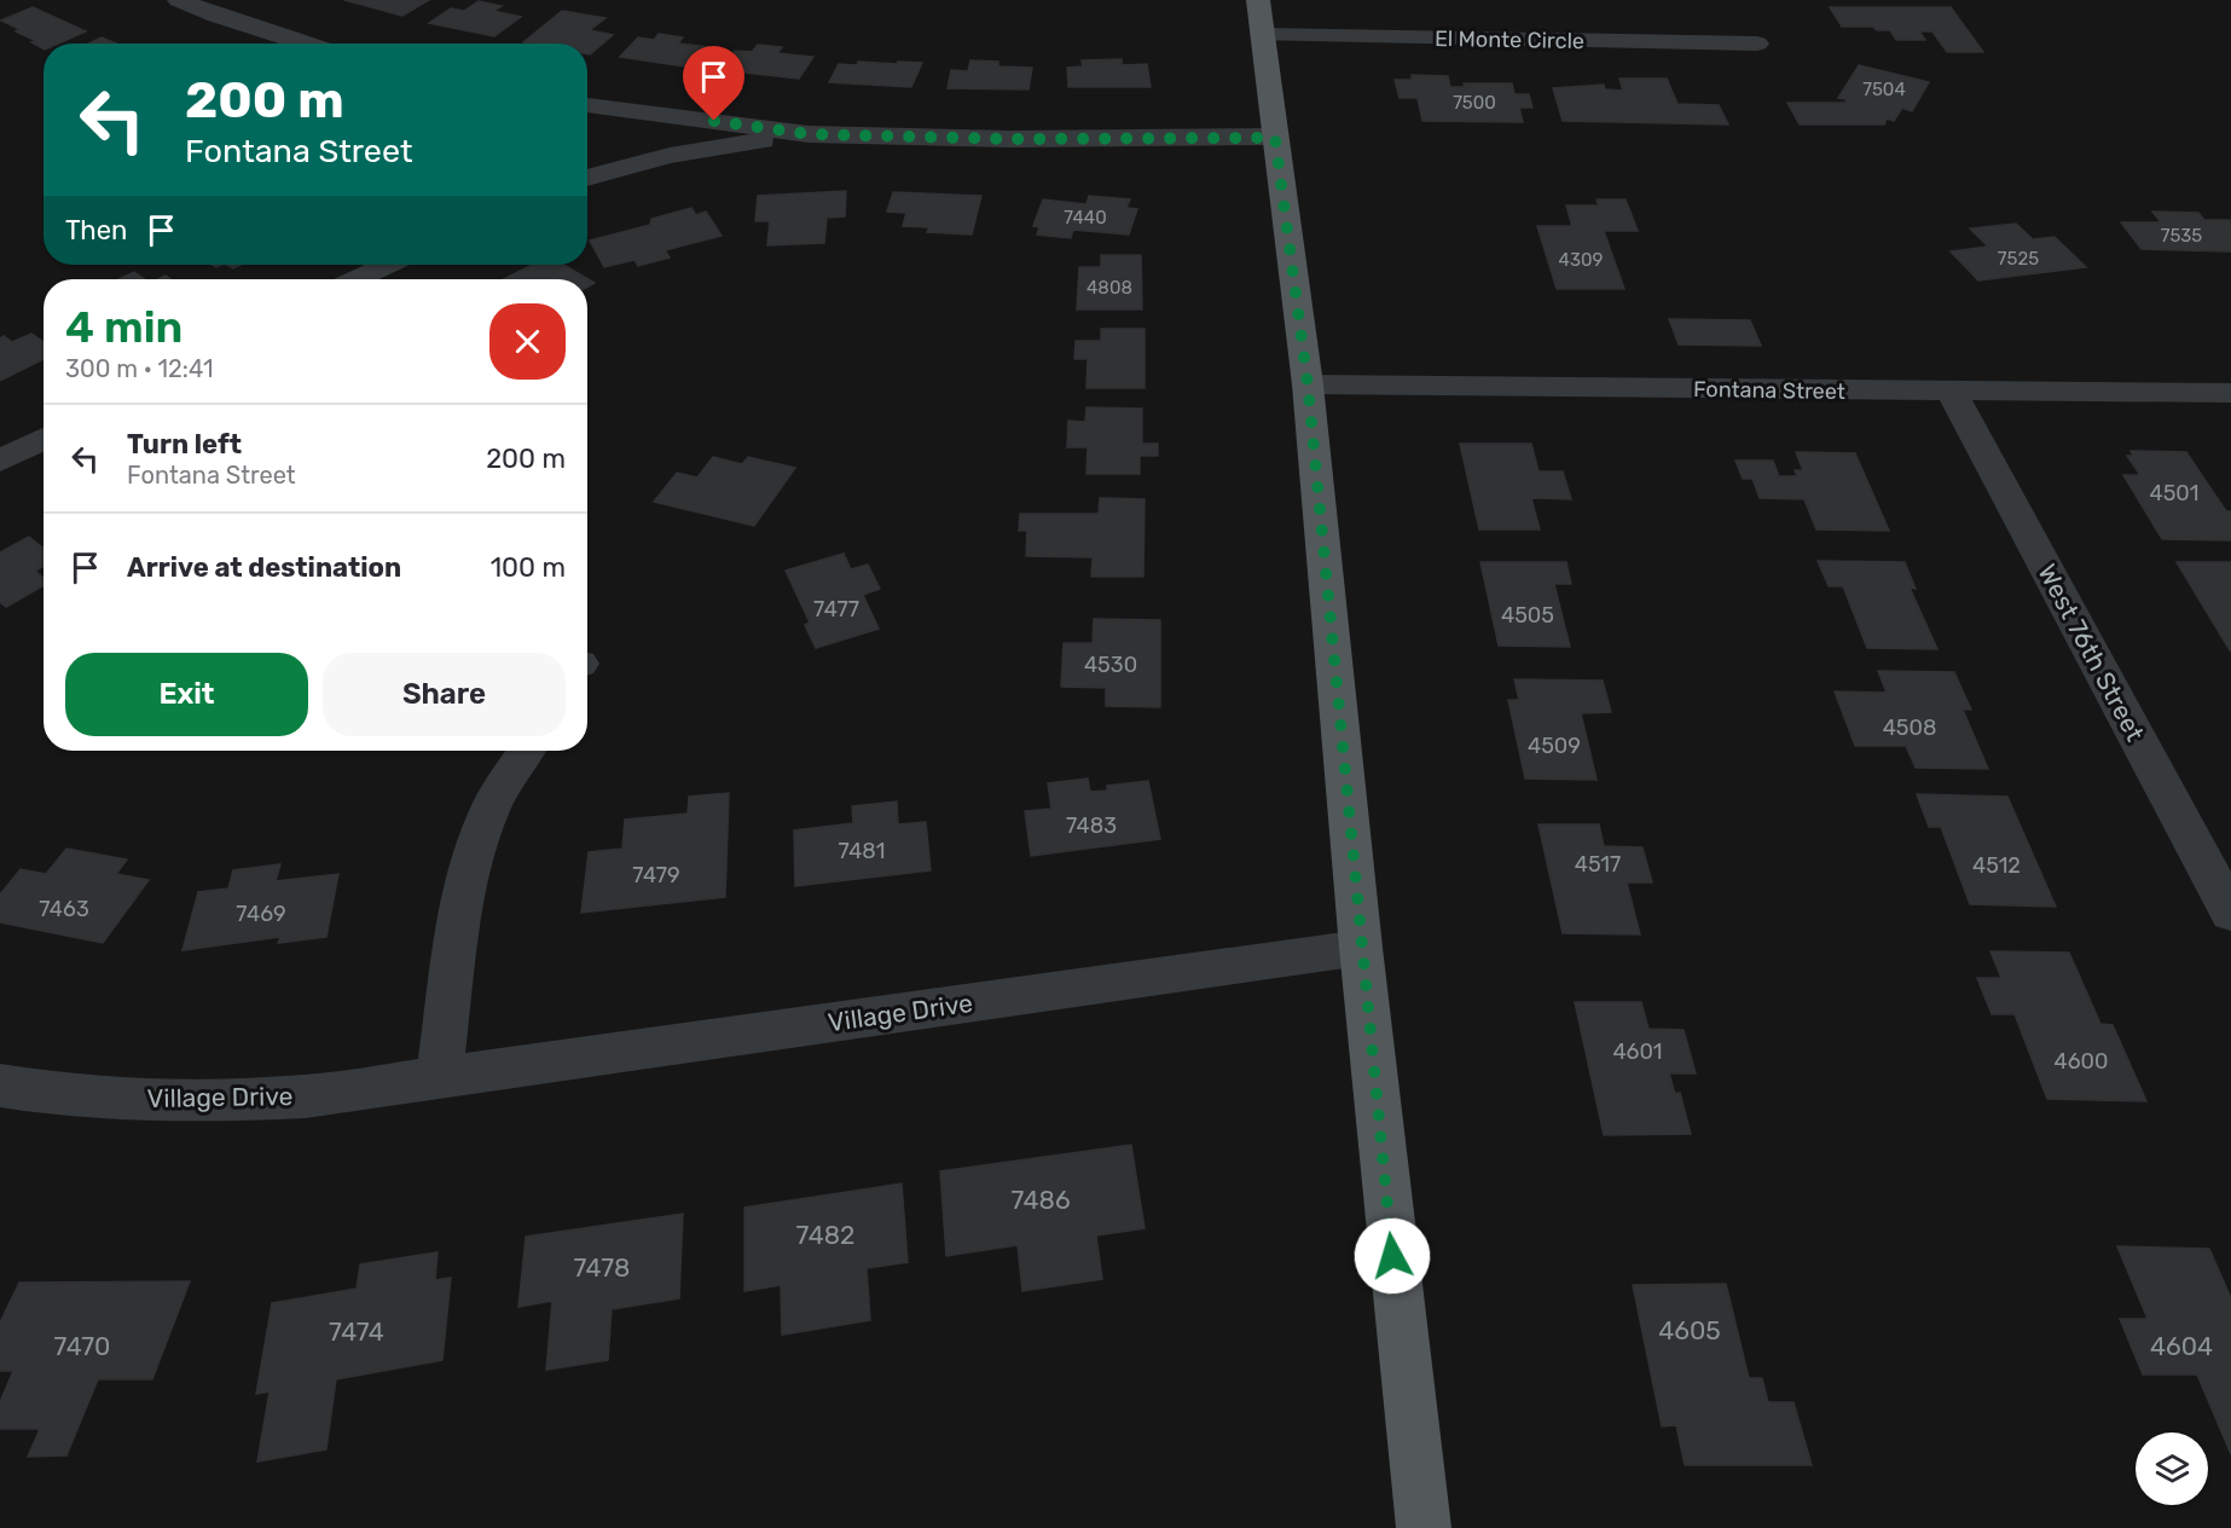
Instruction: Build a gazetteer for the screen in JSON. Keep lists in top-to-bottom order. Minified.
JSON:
{"streets":{"street":["El Monte Circle","Fontana Street","West 76th Street","Village Drive"]},"crossings":[["Fontana Street","West 76th Street"]],"house_numbers":["7504","7500","7440","7535","7525","4309","4808","4501","7477","4505","4530","4508","4509","7483","7481","4517","4512","7479","7463","7469","4601","4600","7486","7482","7478","4605","7474","7470","4604"],"page":{"turn":["200 m","Fontana Street"],"then":"Then","heading":["4 min","300 m · 12:41"],"list":[{"name":"Turn left","note":"Fontana Street","value":"200 m"},{"name":"Arrive at destination","value":"100 m"}],"buttons":["Exit","Share"]}}
